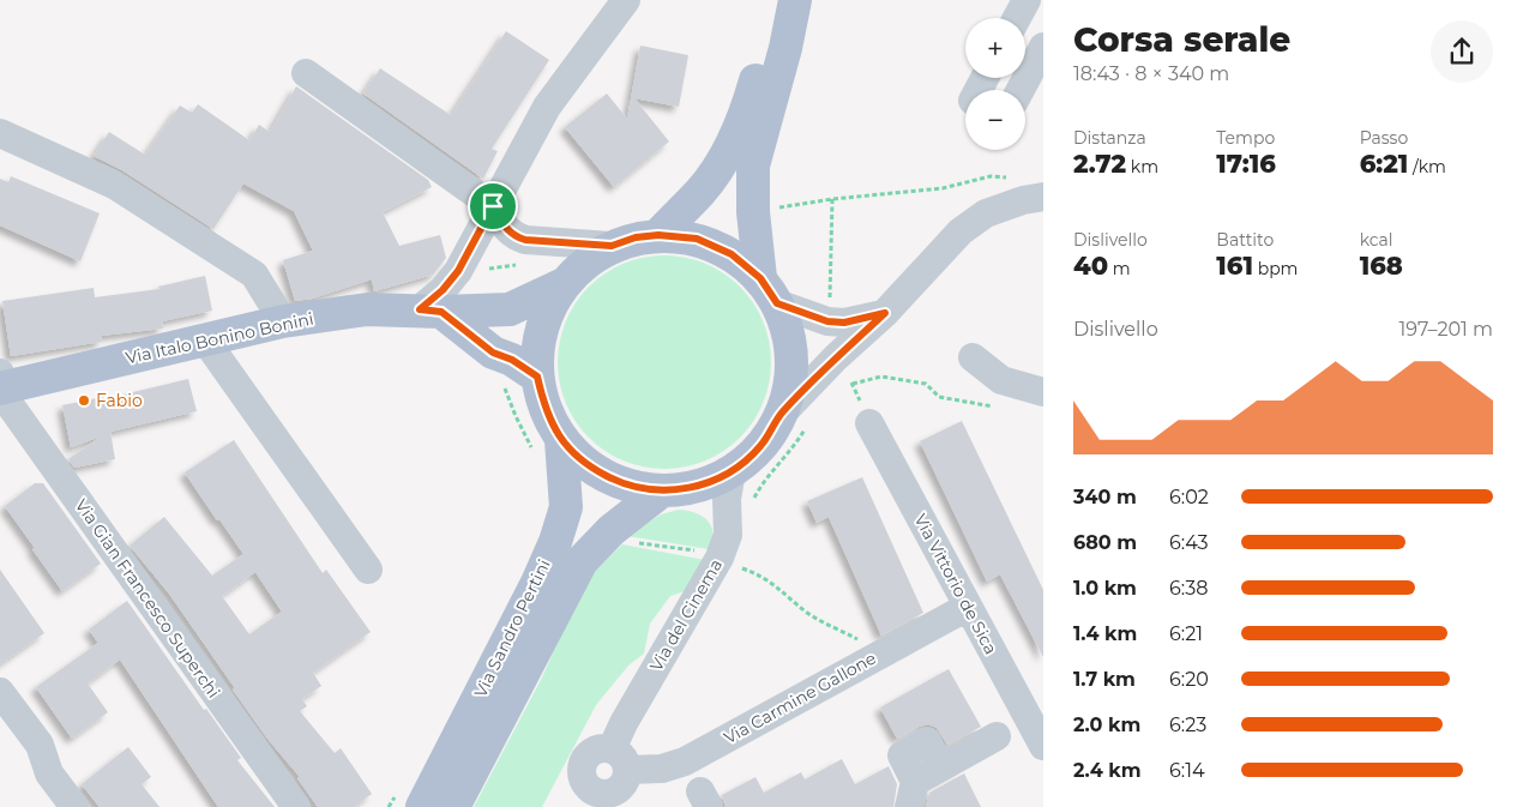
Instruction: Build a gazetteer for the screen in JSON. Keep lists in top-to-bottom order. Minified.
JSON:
{"streets":{"main road":["Via Italo Bonino Bonini","Via Sandro Pertini"],"street":["Via Vittorio de Sica","Via Gian Francesco Superchi","Via del Cinema","Via Carmine Gallone"]},"crossings":[["Via Italo Bonino Bonini","Via Gian Francesco Superchi"],["Via Vittorio de Sica","Via Carmine Gallone"],["Via del Cinema","Via Carmine Gallone"]],"places":["Fabio"],"page":{"heading":["Corsa serale","18:43 · 8 × 340 m"],"map_buttons":["+","−"],"stats":[["Distanza","2.72 km"],["Tempo","17:16"],["Passo","6:21 /km"],["Dislivello","40 m"],["Battito","161 bpm"],["kcal","168"]],"chart":["Dislivello","197–201 m"],"list":[{"name":"340 m","note":"6:02"},{"name":"680 m","note":"6:43"},{"name":"1.0 km","note":"6:38"},{"name":"1.4 km","note":"6:21"},{"name":"1.7 km","note":"6:20"},{"name":"2.0 km","note":"6:23"},{"name":"2.4 km","note":"6:14"}]}}
